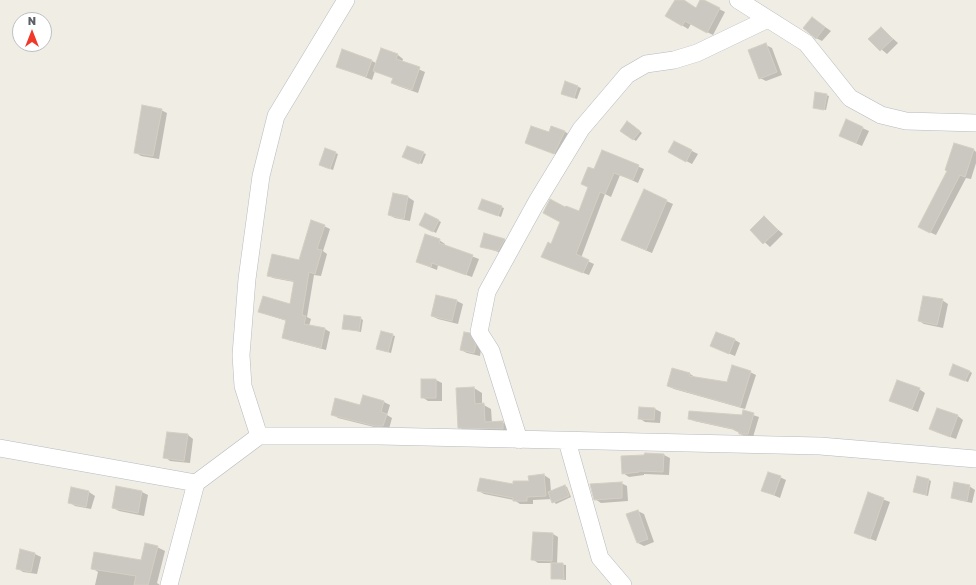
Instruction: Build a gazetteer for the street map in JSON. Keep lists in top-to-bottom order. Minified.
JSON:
{"north":"top"}
